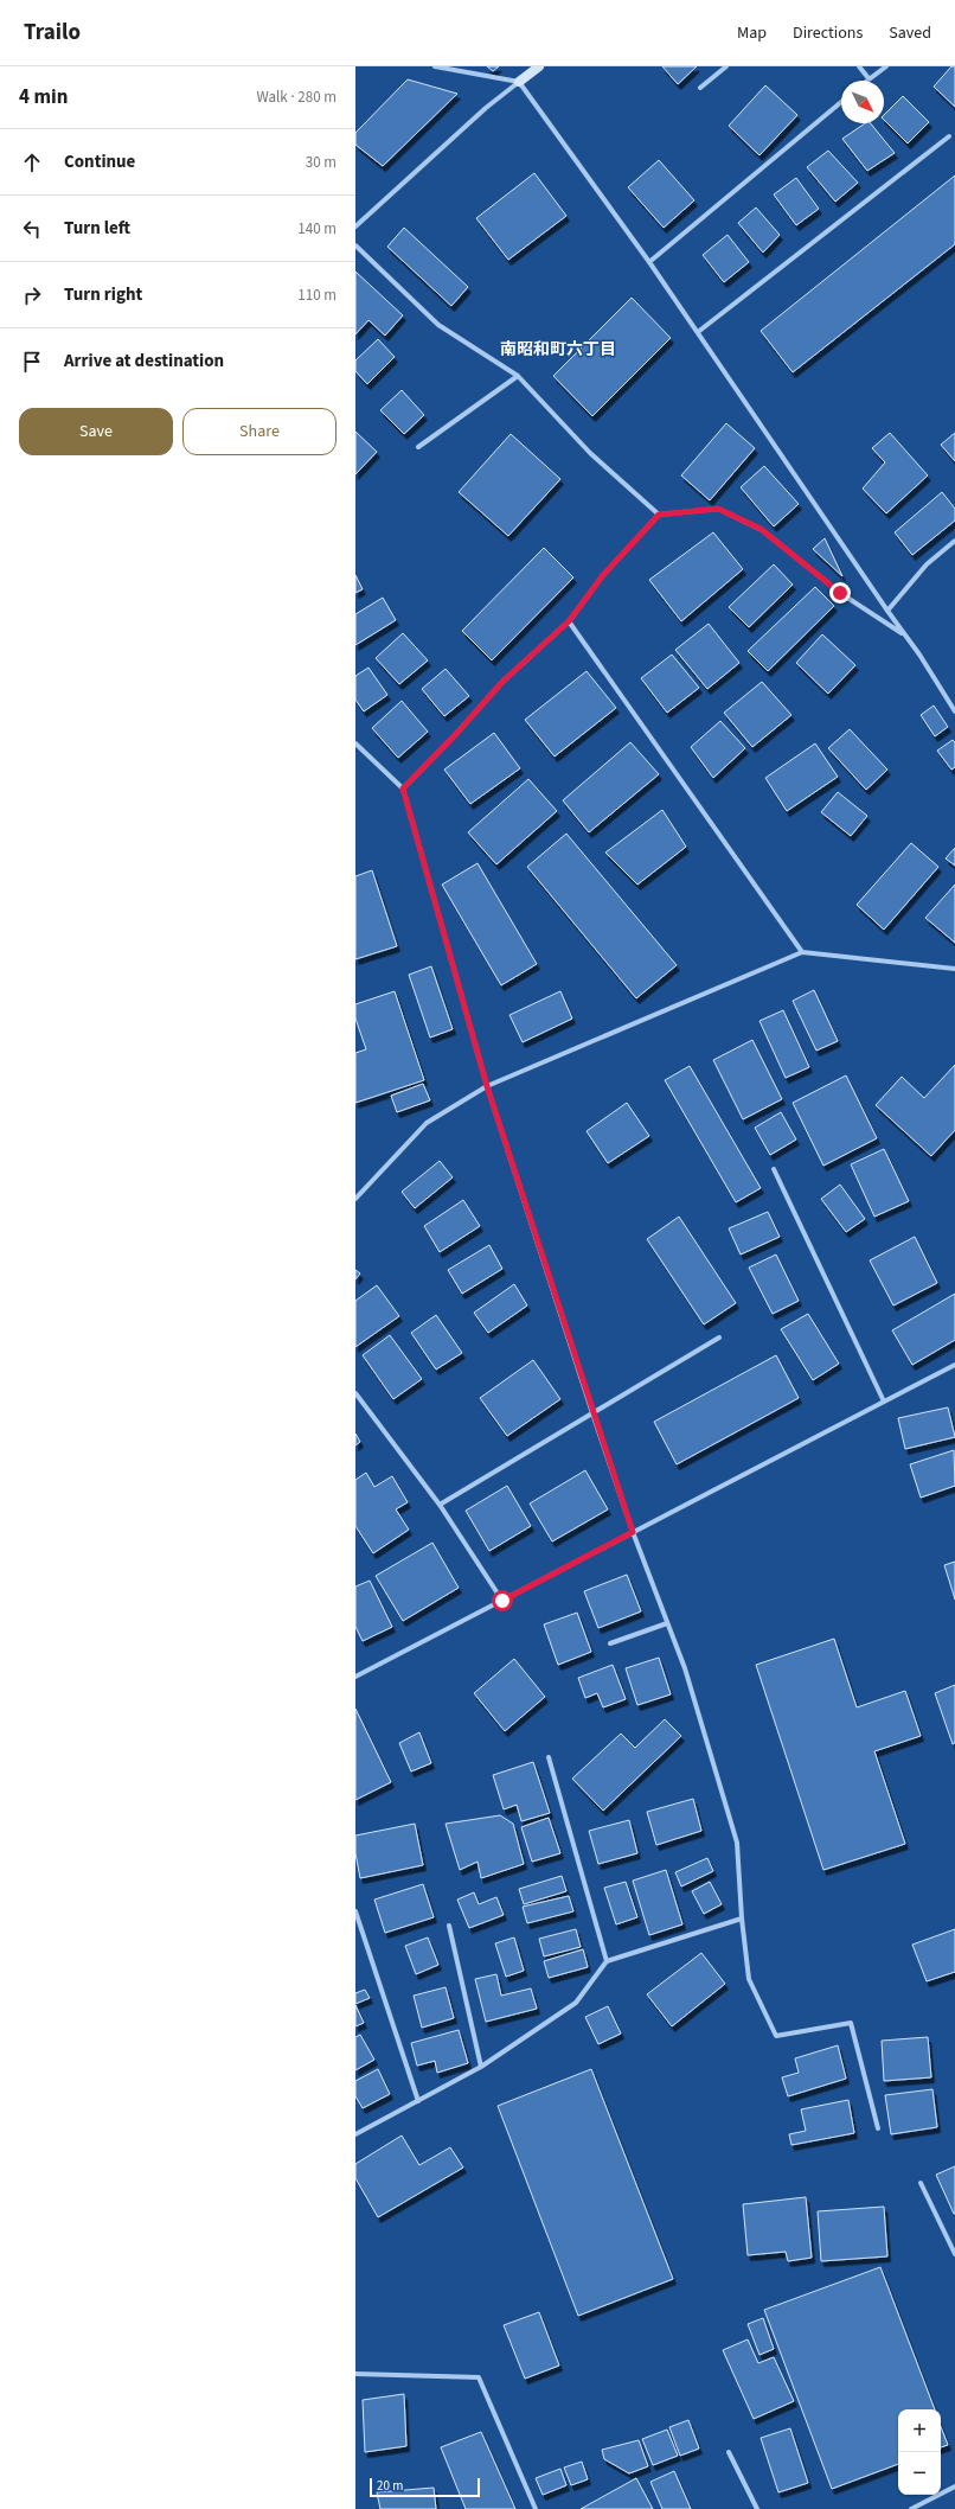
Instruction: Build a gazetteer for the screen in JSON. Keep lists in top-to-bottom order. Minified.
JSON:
{"districts":["南昭和町六丁目"],"scale_bar":"20 m","north":"bottom right","page":{"header":"Trailo","nav":["Map","Directions","Saved"],"heading":["4 min","Walk · 280 m"],"list":[["Continue","30 m"],["Turn left","140 m"],["Turn right","110 m"],"Arrive at destination"],"buttons":["Save","Share"],"map_buttons":["+","−"],"scale":"20 m"}}
